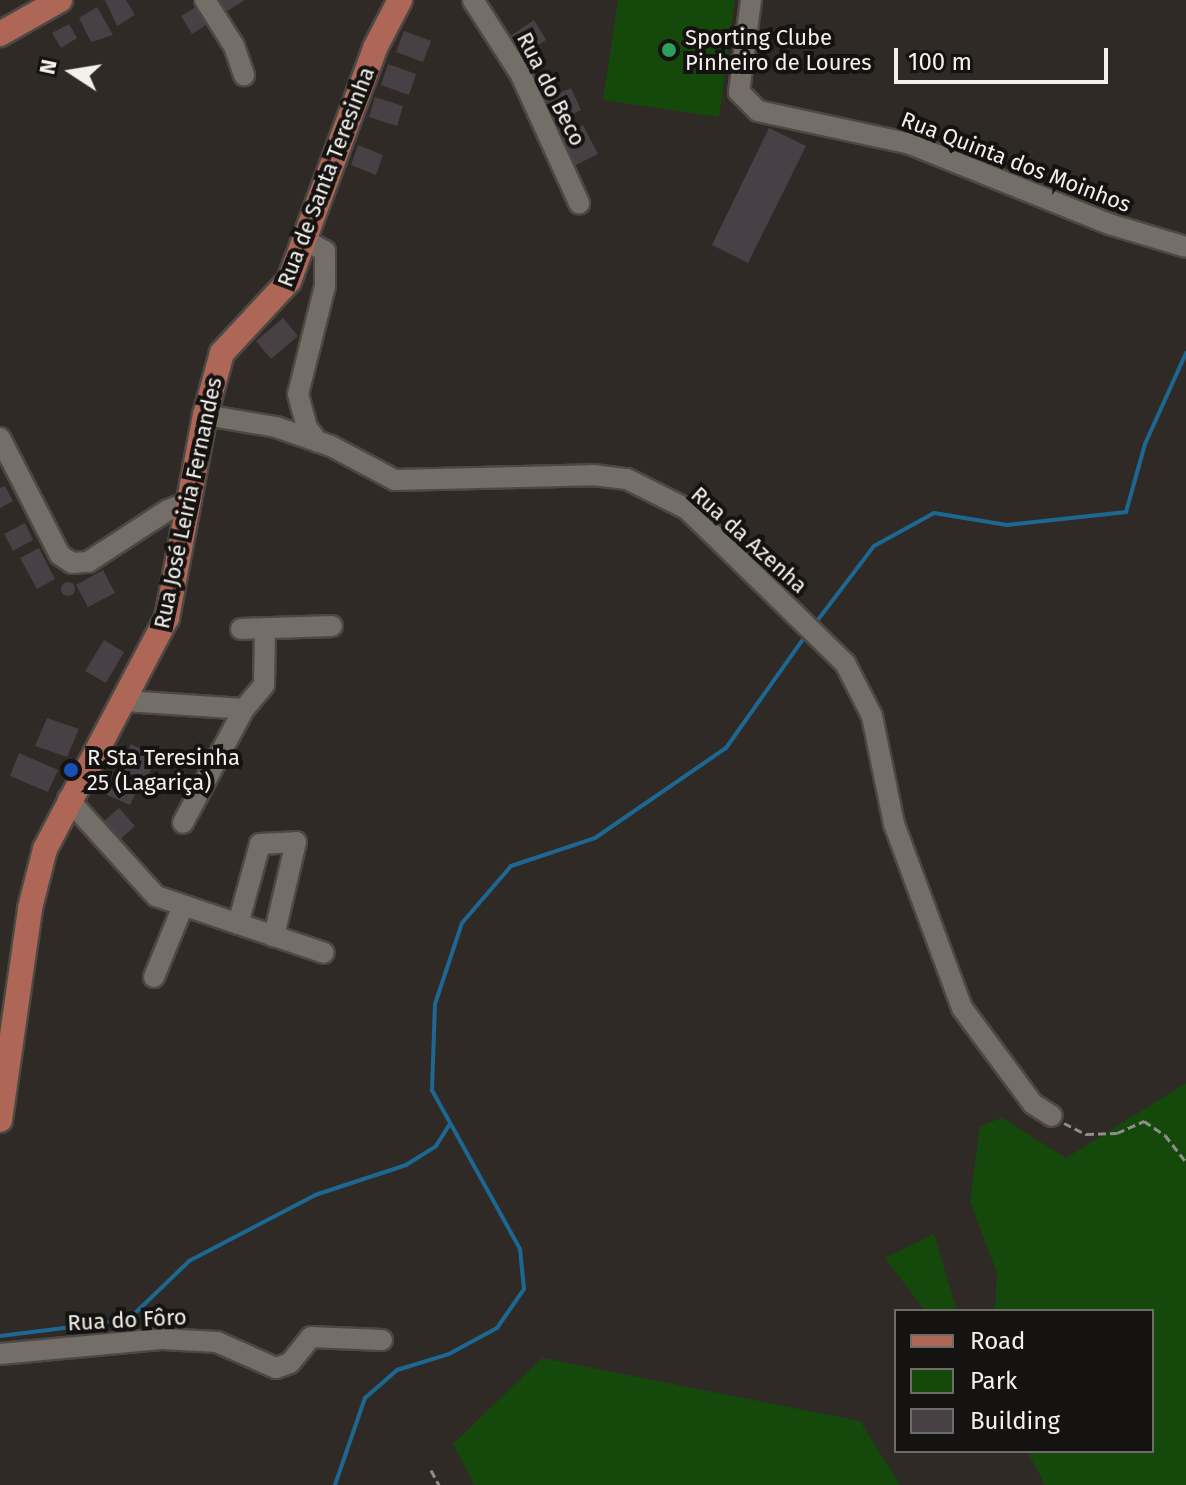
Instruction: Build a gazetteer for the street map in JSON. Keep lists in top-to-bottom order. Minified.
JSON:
{"streets":{"main road":["Rua de Santa Teresinha","Rua José Leiria Fernandes"],"street":["Rua do Beco","Rua Quinta dos Moinhos","Rua da Azenha","Rua do Fôro"]},"crossings":[["Rua de Santa Teresinha","Rua José Leiria Fernandes"],["Rua José Leiria Fernandes","Rua da Azenha"]],"places":["Sporting Clube Pinheiro de Loures","R Sta Teresinha 25 (Lagariça)"],"legend":["Road","Park","Building"],"scale_bar":"100 m","north":"left"}
